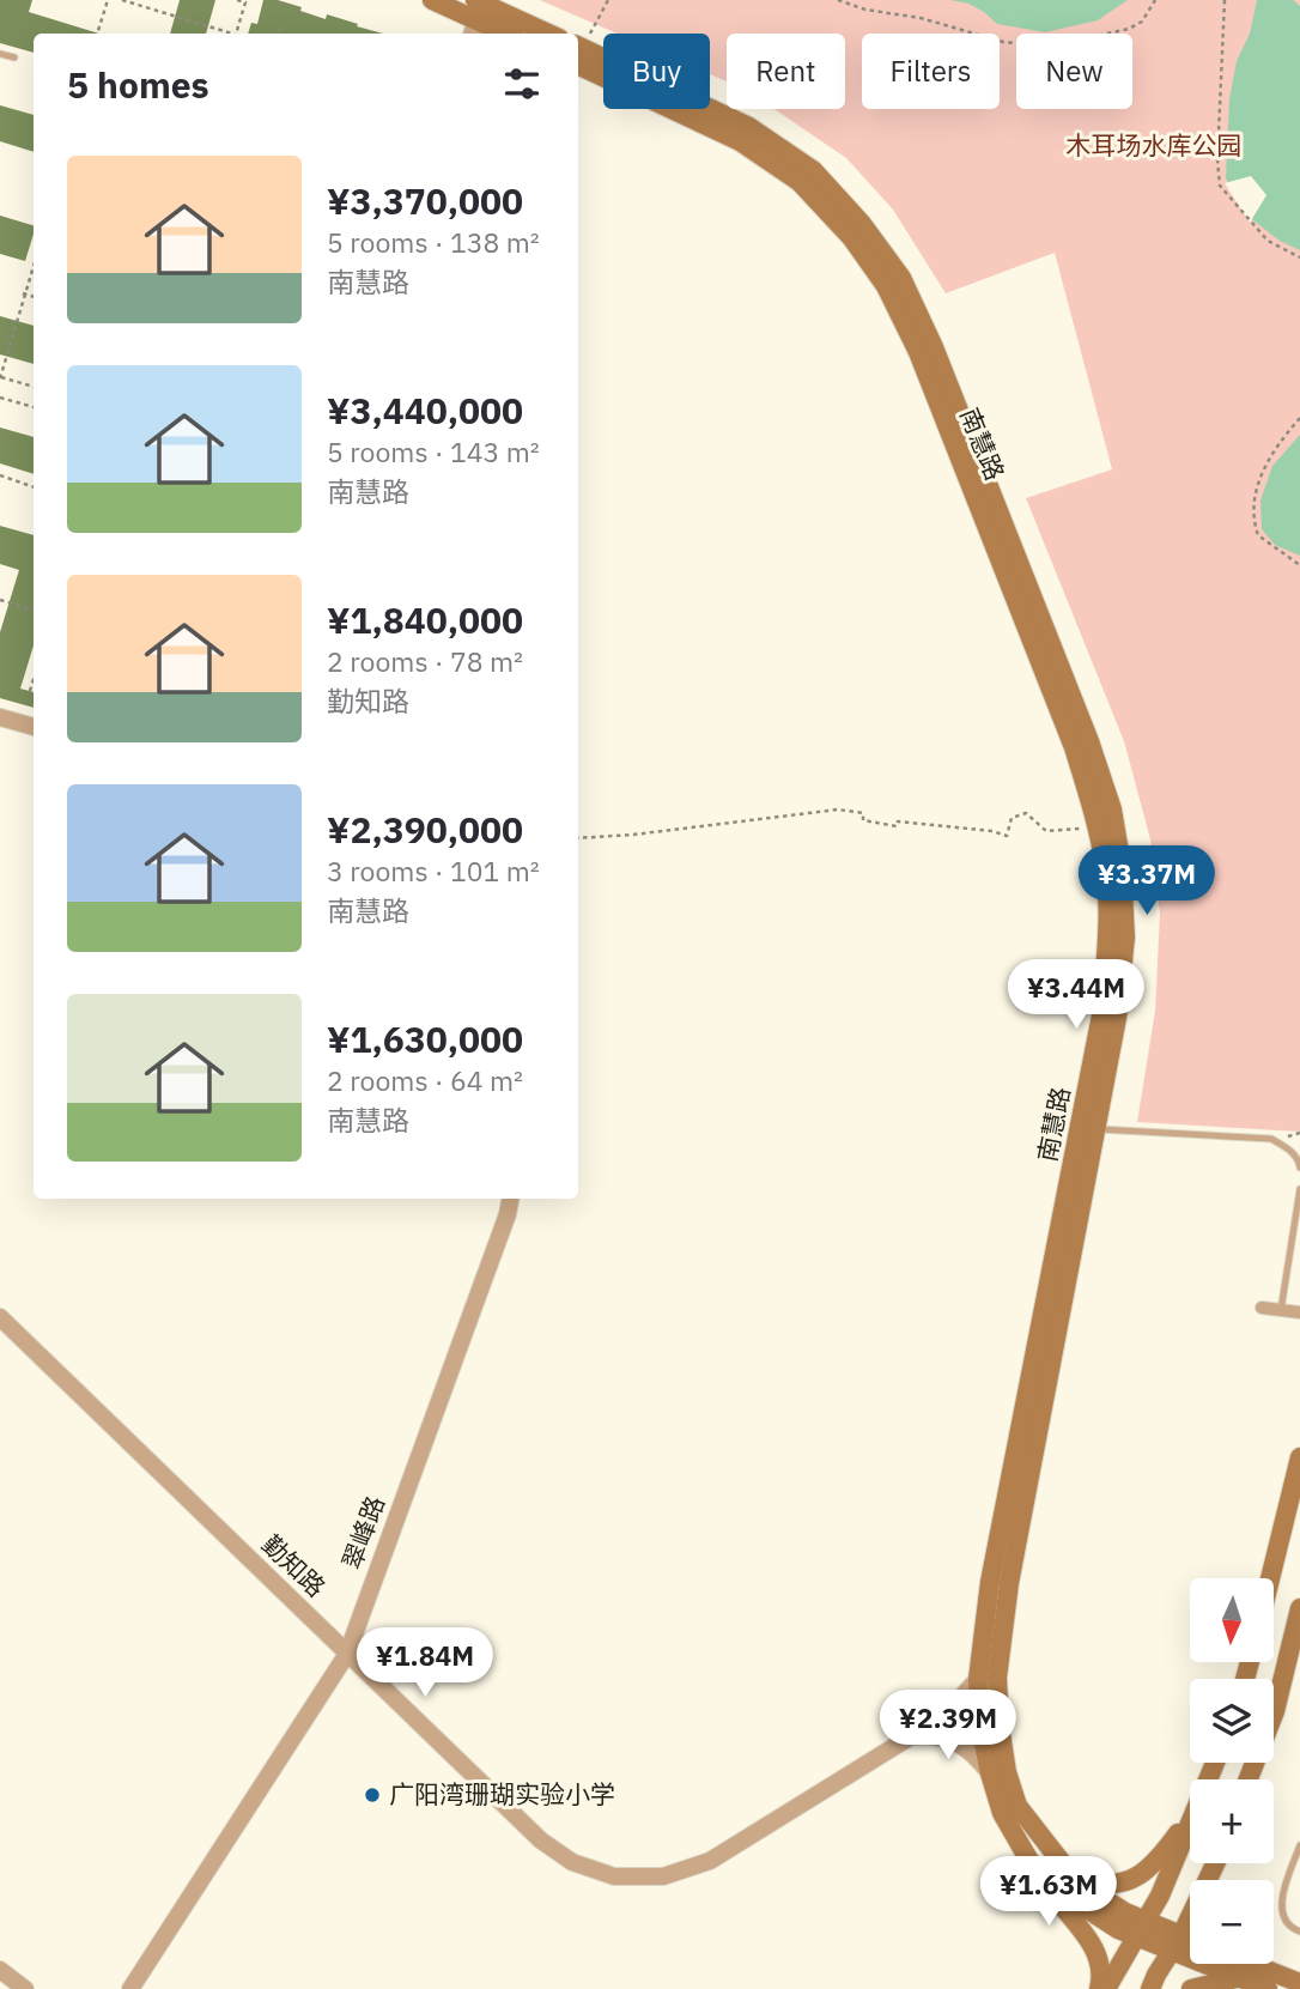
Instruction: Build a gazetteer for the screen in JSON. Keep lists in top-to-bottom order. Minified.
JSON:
{"streets":{"main road":["南慧路"],"street":["翠峰路","勤知路"]},"crossings":[["南慧路","勤知路"],["翠峰路","勤知路"]],"parks":["木耳场水库公园"],"places":["广阳湾珊瑚实验小学"],"north":"bottom","page":{"chip":["Buy","Rent","Filters","New"],"heading":"5 homes","list":[{"name":"¥3,370,000","note":"5 rooms · 138 m² · 南慧路"},{"name":"¥3,440,000","note":"5 rooms · 143 m² · 南慧路"},{"name":"¥1,840,000","note":"2 rooms · 78 m² · 勤知路"},{"name":"¥2,390,000","note":"3 rooms · 101 m² · 南慧路"},{"name":"¥1,630,000","note":"2 rooms · 64 m² · 南慧路"}],"price":["¥3.37M","¥3.44M","¥1.84M","¥2.39M","¥1.63M"],"map_buttons":["+","−"]}}
